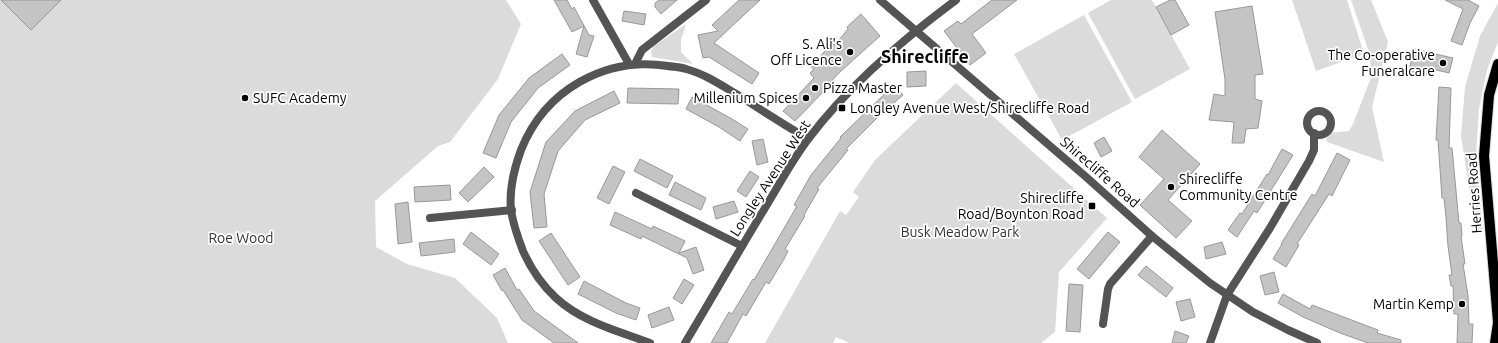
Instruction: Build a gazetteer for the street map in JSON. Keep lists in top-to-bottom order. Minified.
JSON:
{"streets":{"main road":["Herries Road"],"street":["Shirecliffe Road","Longley Avenue West"]},"crossings":[["Shirecliffe Road","Longley Avenue West"]],"districts":["Shirecliffe"],"parks":["Busk Meadow Park","Roe Wood"],"places":{"other":["S. Ali's Off Licence","The Co-operative Funeralcare","Pizza Master","SUFC Academy","Millenium Spices","Shirecliffe Community Centre","Martin Kemp"],"transit":["Longley Avenue West/Shirecliffe Road","Shirecliffe Road/Boynton Road"]}}
